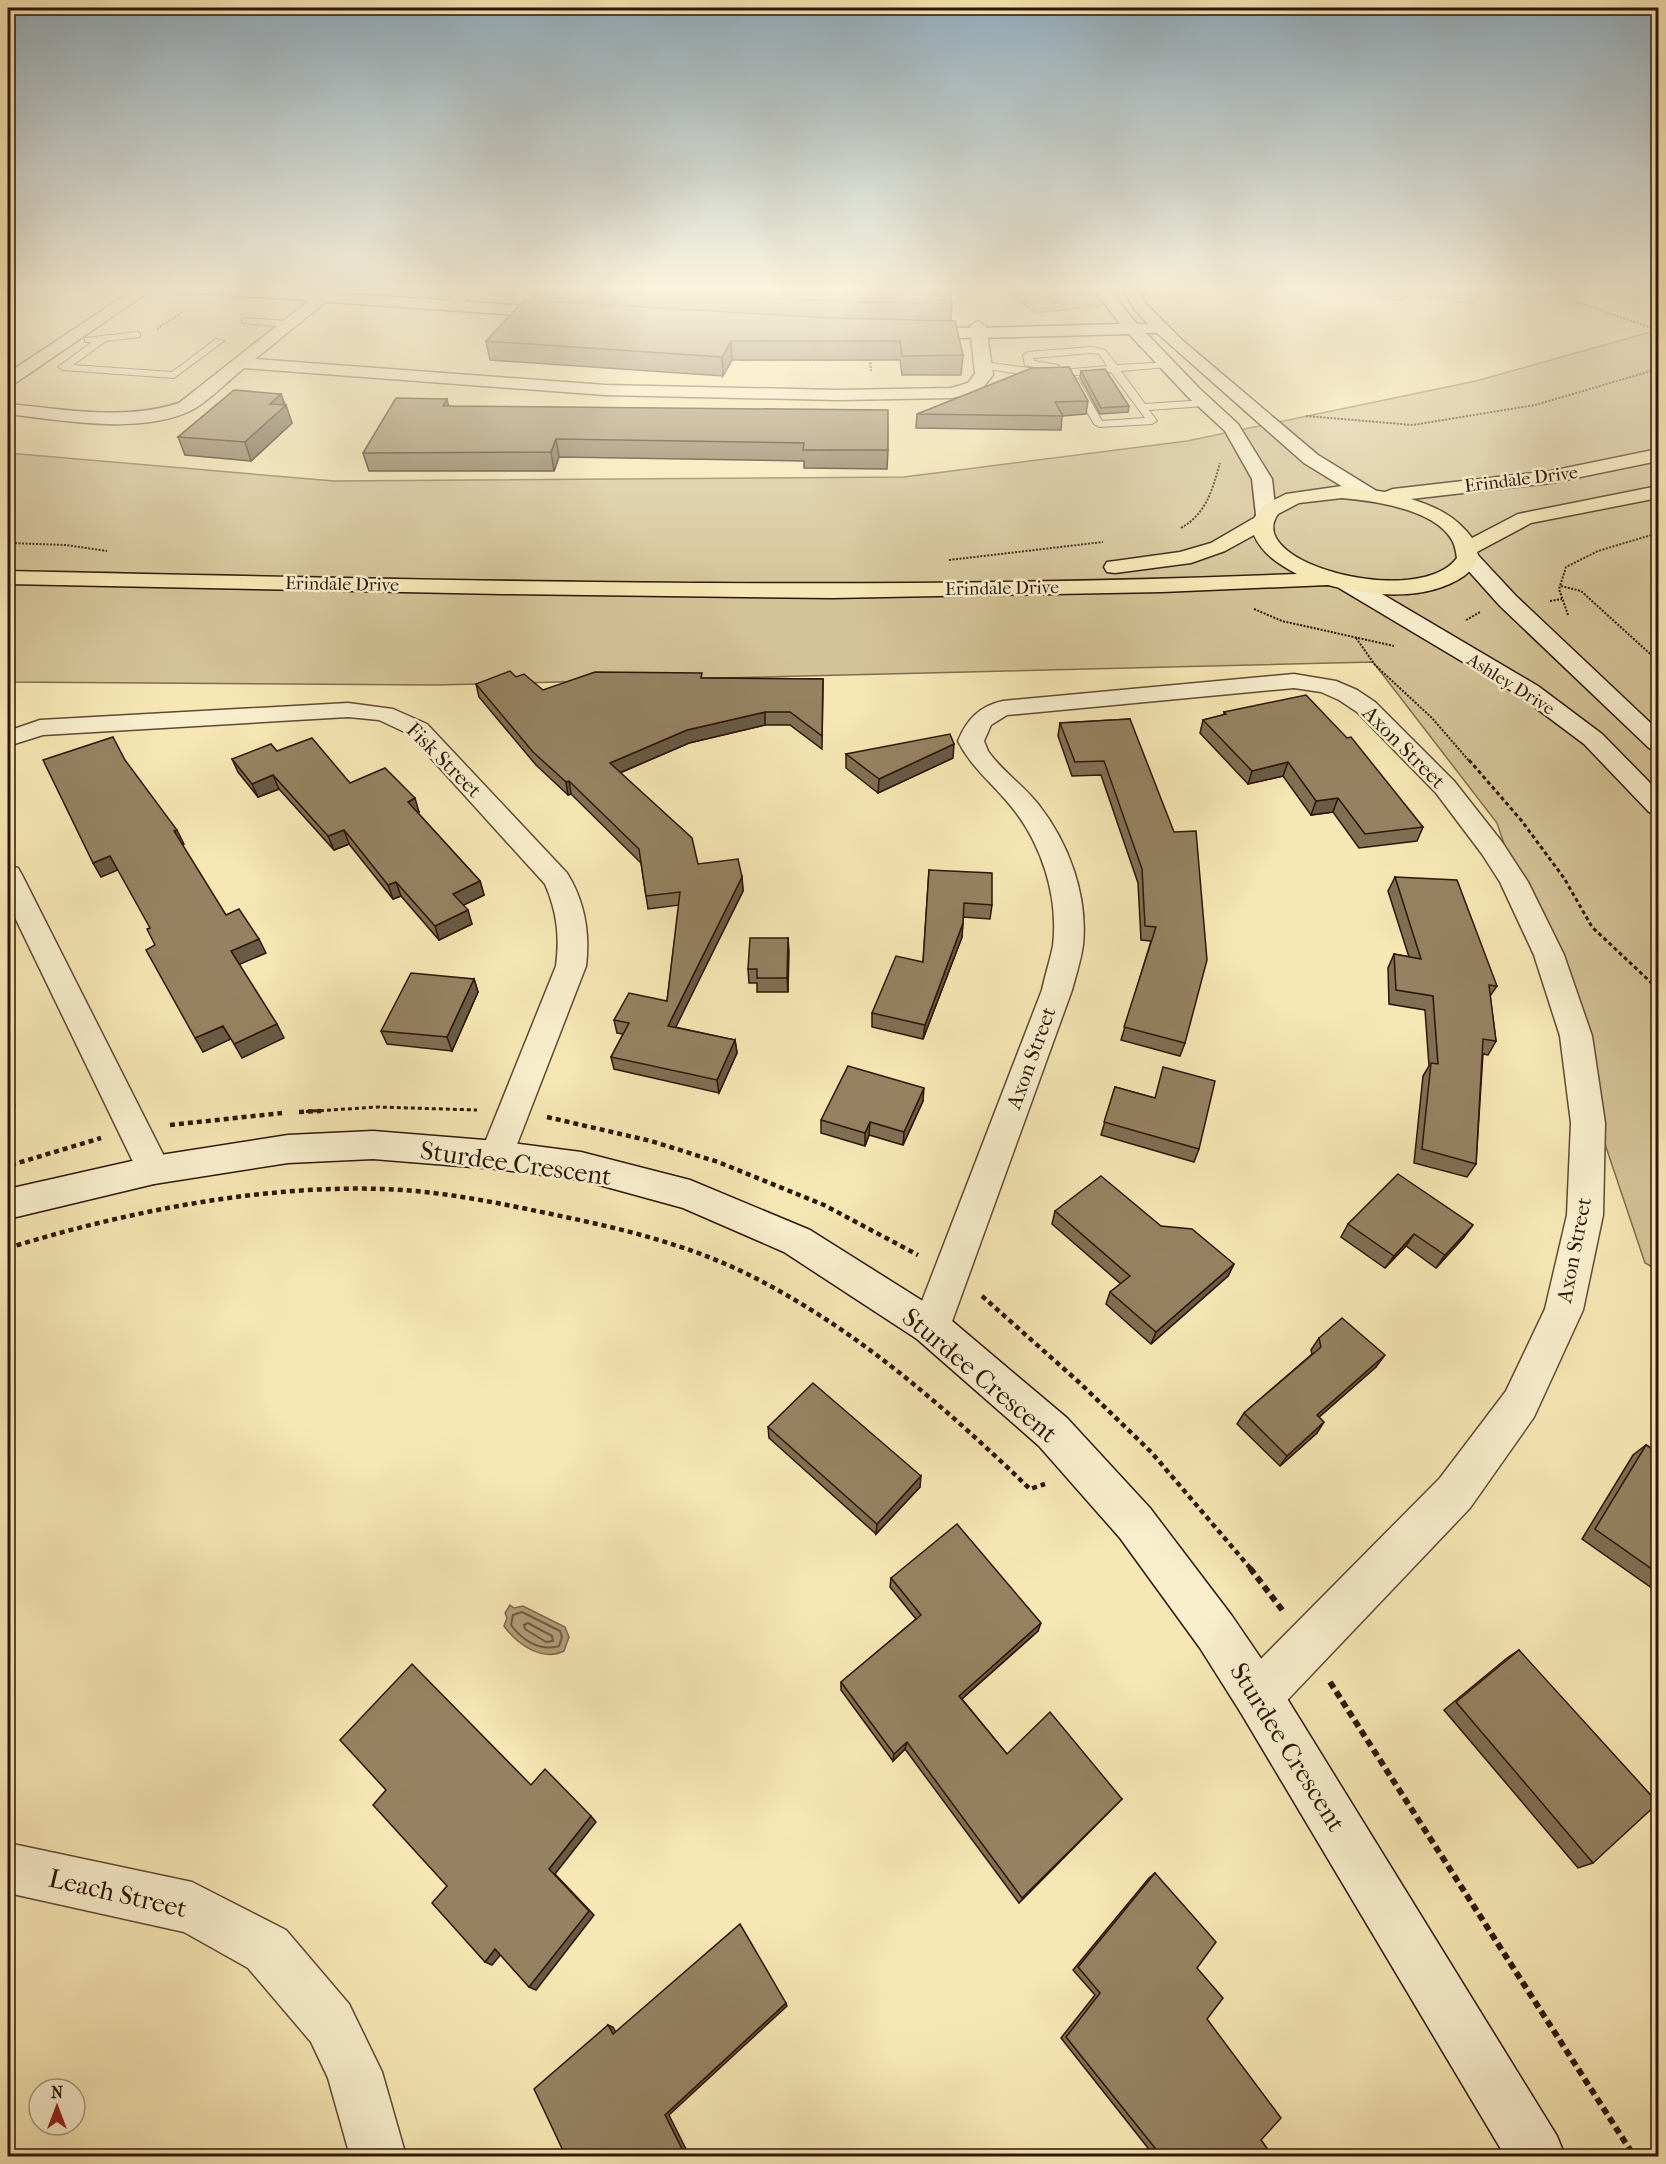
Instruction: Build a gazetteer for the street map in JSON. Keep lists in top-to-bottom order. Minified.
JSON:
{"streets":{"main road":["Erindale Drive"],"street":["Ashley Drive","Axon Street","Fisk Street","Sturdee Crescent","Leach Street"]},"crossings":[["Erindale Drive","Ashley Drive"],["Axon Street","Sturdee Crescent"],["Fisk Street","Sturdee Crescent"]],"north":"top"}
